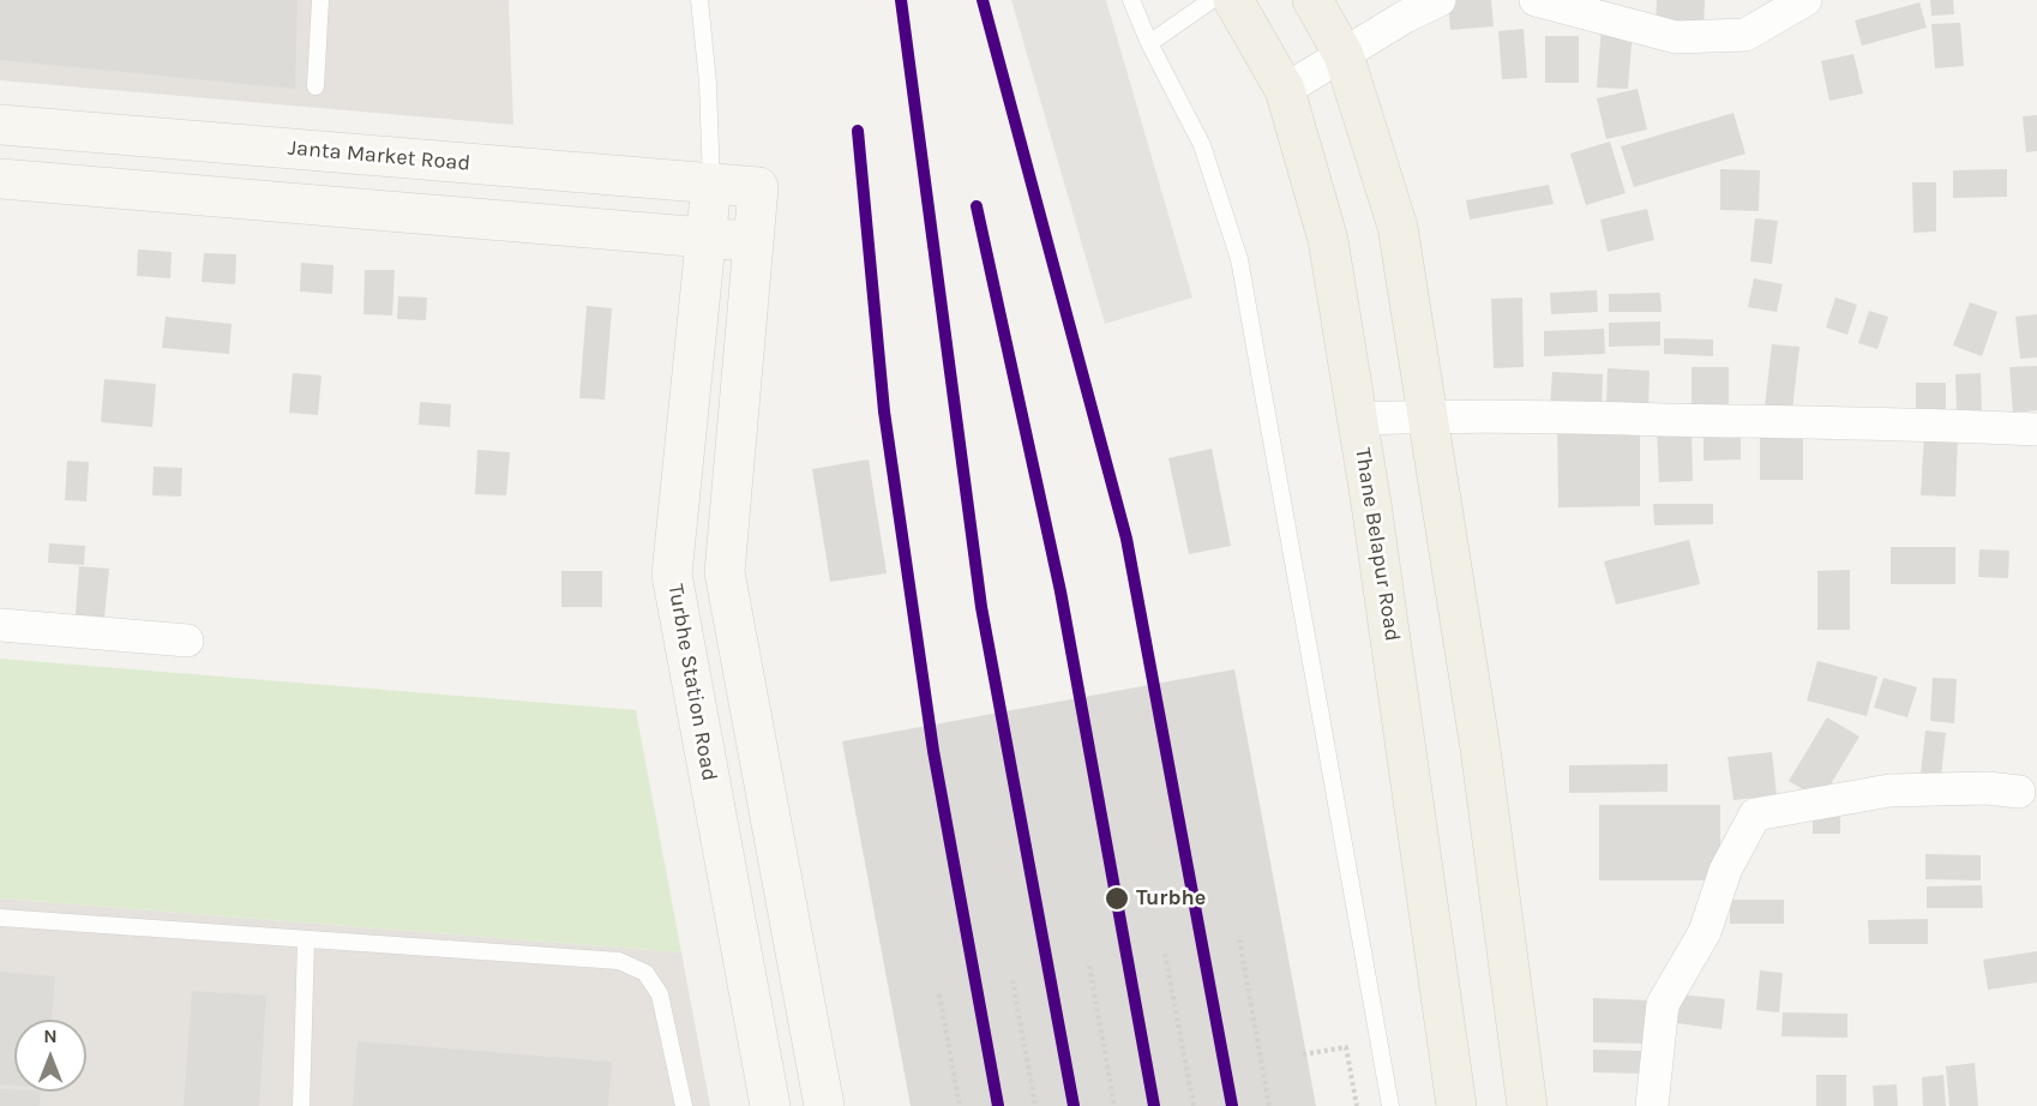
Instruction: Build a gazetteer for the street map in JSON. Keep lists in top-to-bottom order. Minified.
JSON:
{"streets":{"main road":["Thane Belapur Road"],"street":["Janta Market Road","Turbhe Station Road"]},"crossings":[["Janta Market Road","Turbhe Station Road"]],"places":["Turbhe"],"north":"top"}
